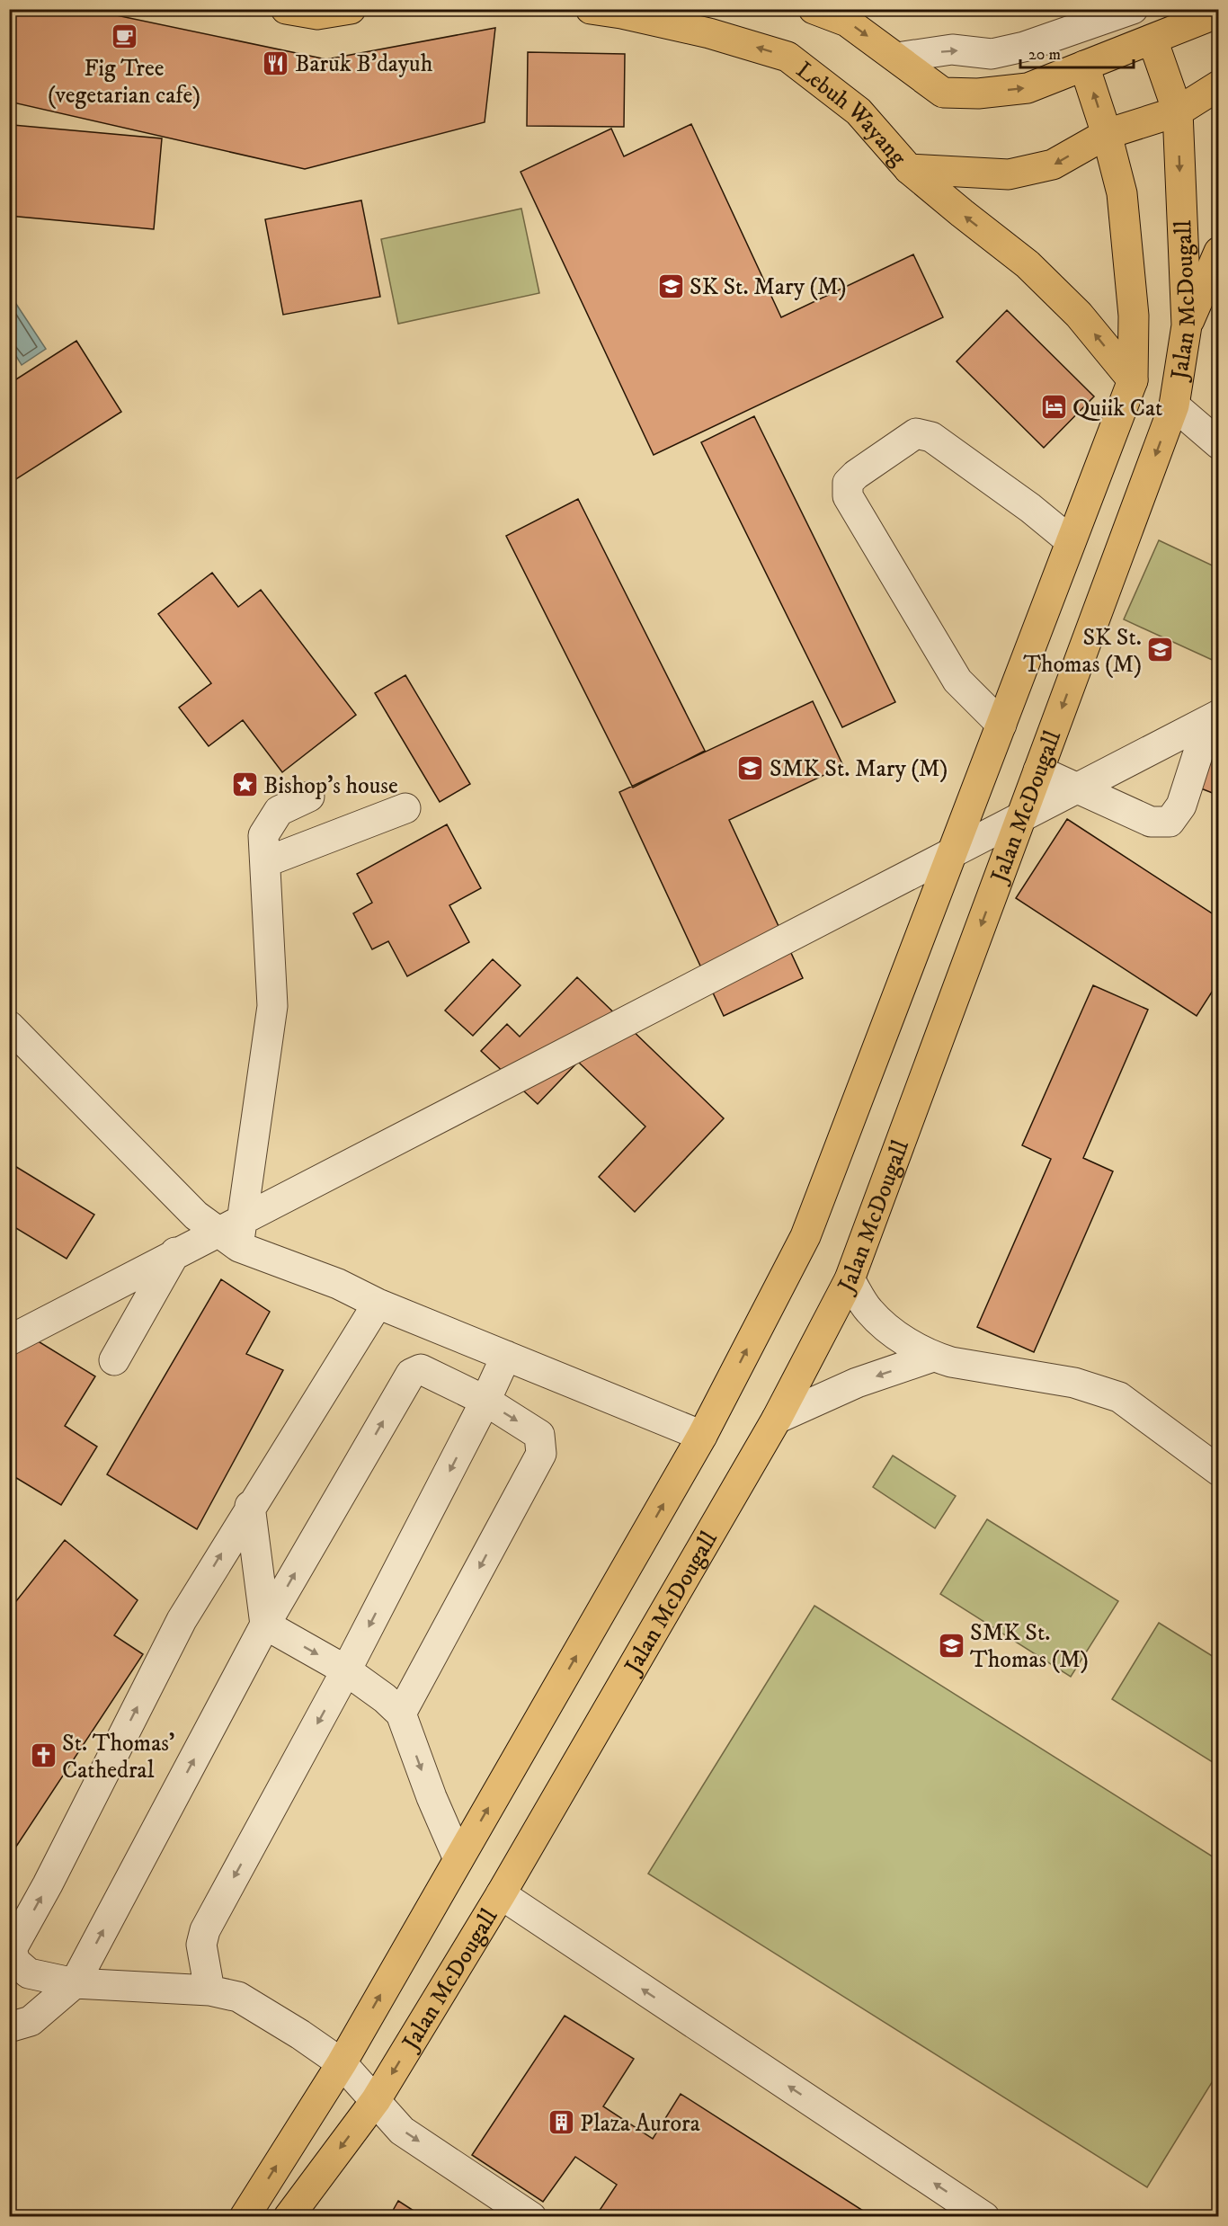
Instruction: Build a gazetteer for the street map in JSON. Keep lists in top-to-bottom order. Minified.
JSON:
{"streets":{"main road":["Lebuh Wayang","Jalan McDougall"]},"crossings":[["Lebuh Wayang","Jalan McDougall"]],"places":{"cafe":["Fig Tree (vegetarian cafe)"],"restaurant":["Baruk B’dayuh"],"school or university":["SK St. Mary (M)","SK St. Thomas (M)","SMK St. Mary (M)","SMK St. Thomas (M)"],"hotel":["Quiik Cat"],"place":["Bishop's house"],"church":["St. Thomas' Cathedral"],"building":["Plaza Aurora"]},"scale_bar":"20 m"}
